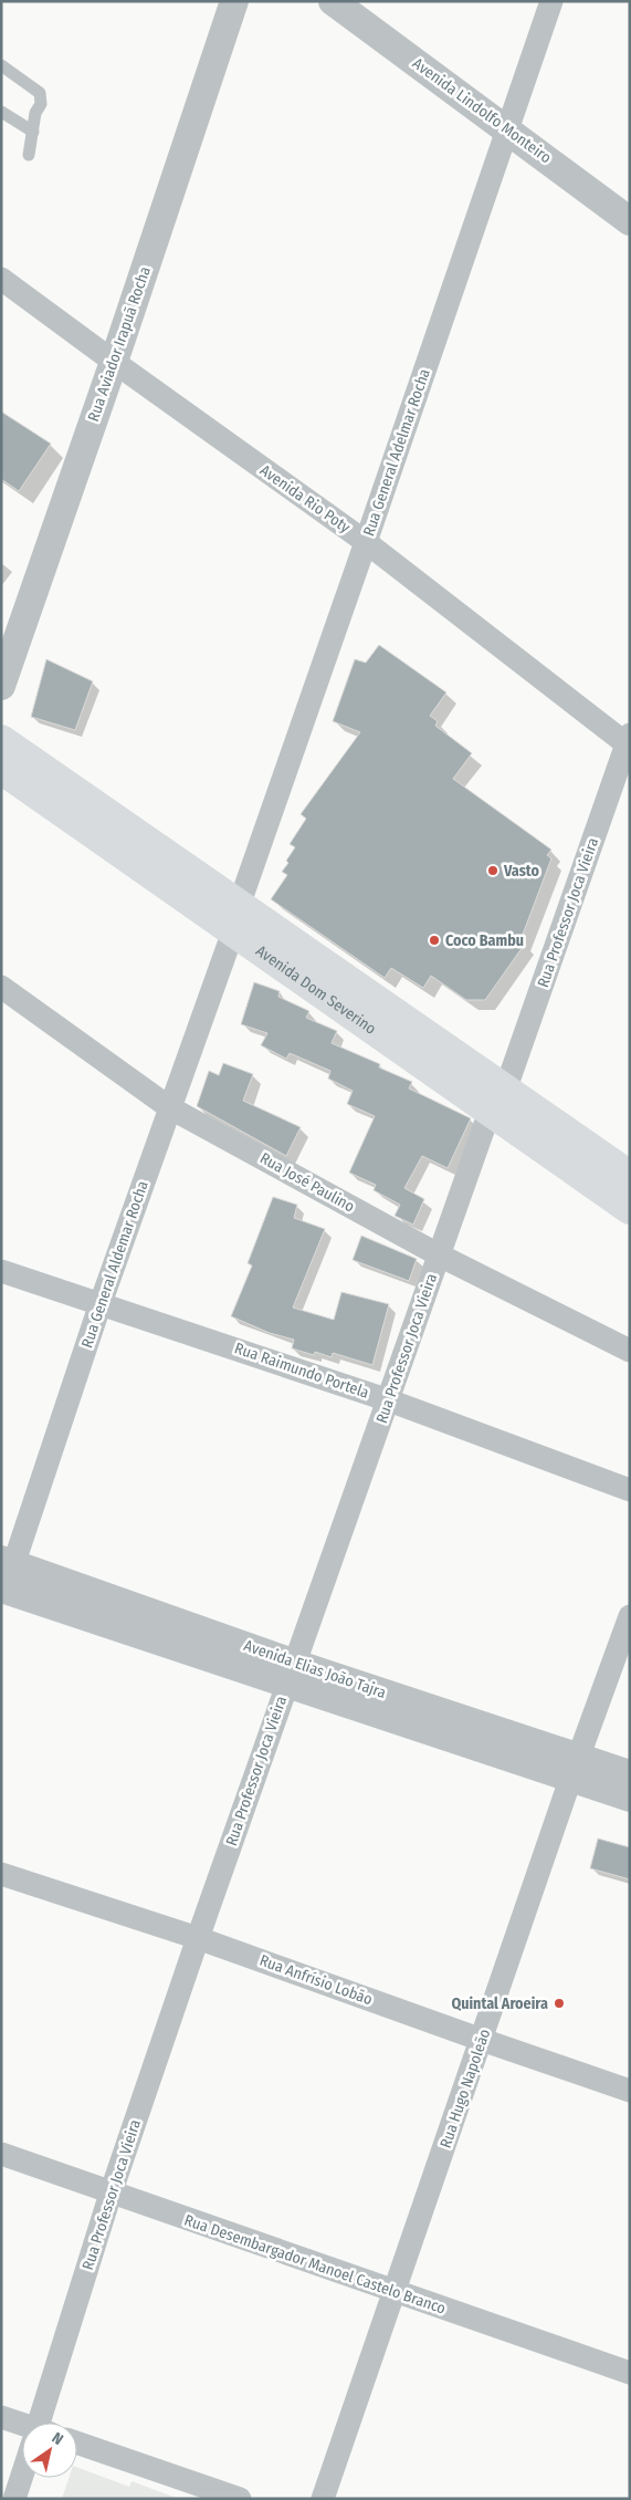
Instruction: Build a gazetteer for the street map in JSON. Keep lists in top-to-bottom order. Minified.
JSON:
{"streets":{"main road":["Avenida Dom Severino"],"street":["Avenida Lindolfo Monteiro","Rua Aviador Irapuã Rocha","Rua General Adelmar Rocha","Avenida Rio Poty","Rua Professor Joca Vieira","Rua José Paulino","Rua General Aldemar Rocha","Rua Raimundo Portela","Avenida Elias João Tajra","Rua Anfrísio Lobão","Rua Hugo Napoleão","Rua Desembargador Manoel Castelo Branco"]},"crossings":[["Avenida Lindolfo Monteiro","Rua General Adelmar Rocha"],["Rua Aviador Irapuã Rocha","Avenida Rio Poty"],["Rua General Adelmar Rocha","Avenida Rio Poty"],["Rua General Adelmar Rocha","Avenida Dom Severino"],["Rua General Adelmar Rocha","Rua General Aldemar Rocha"],["Avenida Rio Poty","Rua Professor Joca Vieira"],["Rua Professor Joca Vieira","Avenida Dom Severino"],["Rua Professor Joca Vieira","Rua José Paulino"],["Rua Professor Joca Vieira","Rua Raimundo Portela"],["Rua Professor Joca Vieira","Avenida Elias João Tajra"],["Rua Professor Joca Vieira","Rua Anfrísio Lobão"],["Rua Professor Joca Vieira","Rua Desembargador Manoel Castelo Branco"],["Avenida Dom Severino","Rua General Aldemar Rocha"],["Rua José Paulino","Rua General Aldemar Rocha"],["Rua General Aldemar Rocha","Rua Raimundo Portela"],["Rua General Aldemar Rocha","Avenida Elias João Tajra"],["Avenida Elias João Tajra","Rua Hugo Napoleão"],["Rua Anfrísio Lobão","Rua Hugo Napoleão"],["Rua Hugo Napoleão","Rua Desembargador Manoel Castelo Branco"]],"places":["Vasto","Coco Bambu","Quintal Aroeira"],"north":"top right"}
